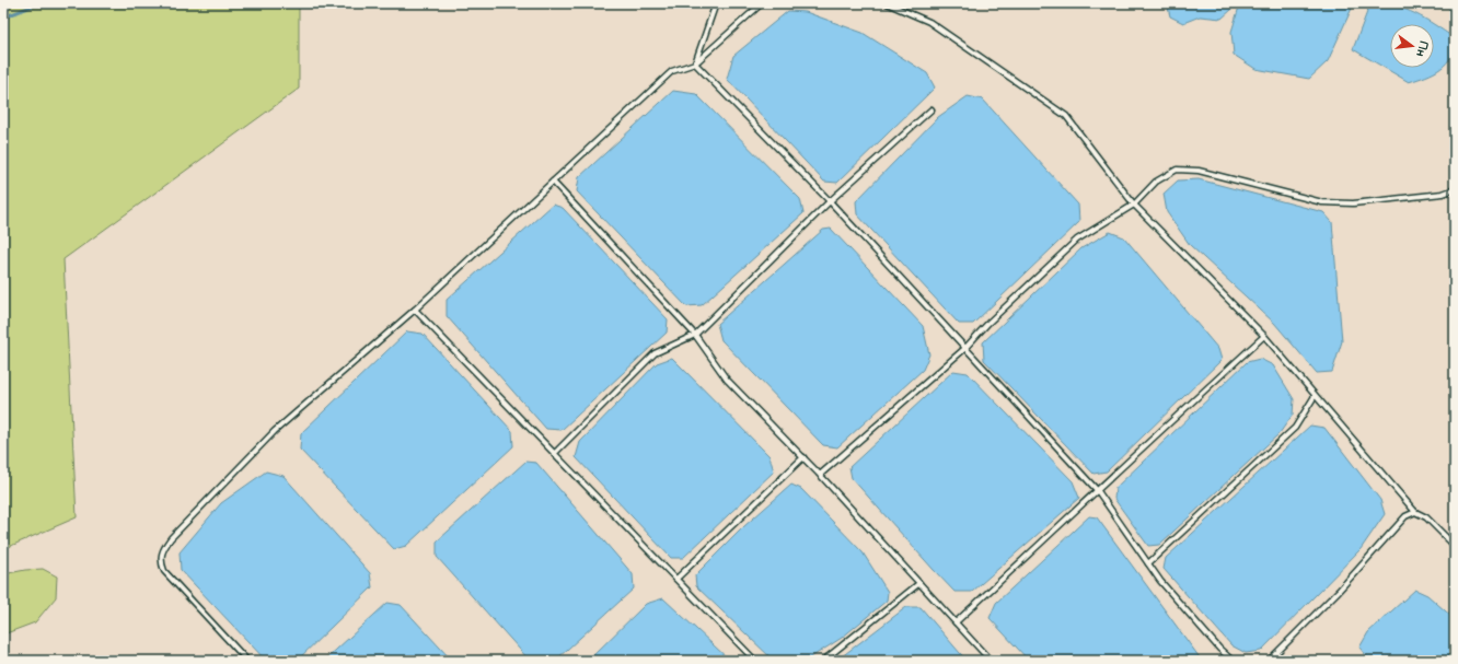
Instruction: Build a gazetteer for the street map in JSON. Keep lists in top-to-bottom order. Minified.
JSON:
{"north":"right"}
